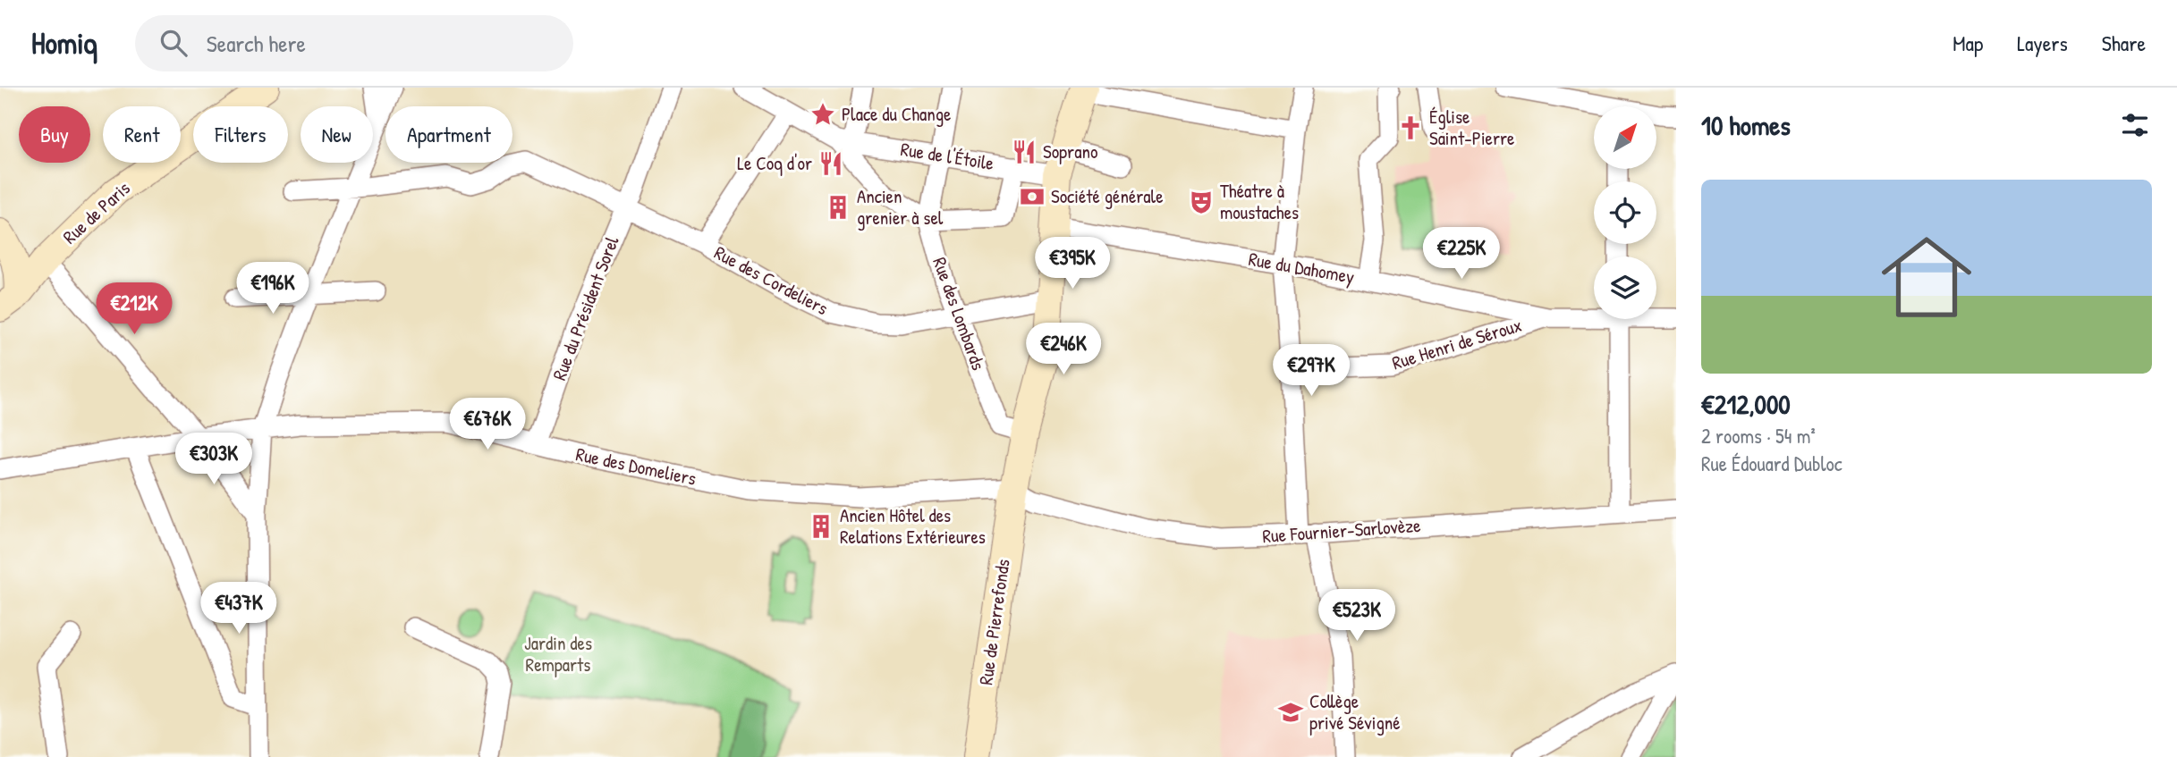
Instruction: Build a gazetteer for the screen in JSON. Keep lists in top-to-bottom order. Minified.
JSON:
{"streets":{"main road":["Rue de Paris","Rue de Pierrefonds"],"street":["Rue de l'Étoile","Rue du Dahomey","Rue des Cordeliers","Rue du Président Sorel","Rue des Lombards","Rue Henri de Séroux","Rue des Domeliers","Rue Fournier-Sarlovèze"]},"crossings":[["Rue de l'Étoile","Rue de Pierrefonds"],["Rue du Dahomey","Rue Henri de Séroux"],["Rue du Dahomey","Rue de Pierrefonds"],["Rue des Cordeliers","Rue du Président Sorel"],["Rue des Cordeliers","Rue des Lombards"],["Rue des Cordeliers","Rue de Pierrefonds"],["Rue du Président Sorel","Rue des Domeliers"],["Rue des Lombards","Rue de Pierrefonds"],["Rue des Domeliers","Rue Fournier-Sarlovèze"],["Rue des Domeliers","Rue de Pierrefonds"],["Rue Fournier-Sarlovèze","Rue de Pierrefonds"]],"parks":["Jardin des Remparts"],"places":{"place":["Place du Change"],"church":["Église Saint-Pierre"],"restaurant":["Soprano","Le Coq d'or"],"bank":["Société générale"],"theatre":["Théatre à moustaches"],"building":["Ancien grenier à sel","Ancien Hôtel des Relations Extérieures"],"school or university":["Collège privé Sévigné"]},"north":"top right","page":{"header":"Homiq","search":"Search here","nav":["Map","Layers","Share"],"heading":"10 homes","chip":["Buy","Rent","Filters","New","Apartment"],"list":[{"name":"€212,000","note":"2 rooms · 54 m² · Rue Édouard Dubloc"}],"price":["€225K","€395K","€196K","€212K","€246K","€297K","€676K","€303K","€437K","€523K"]}}
